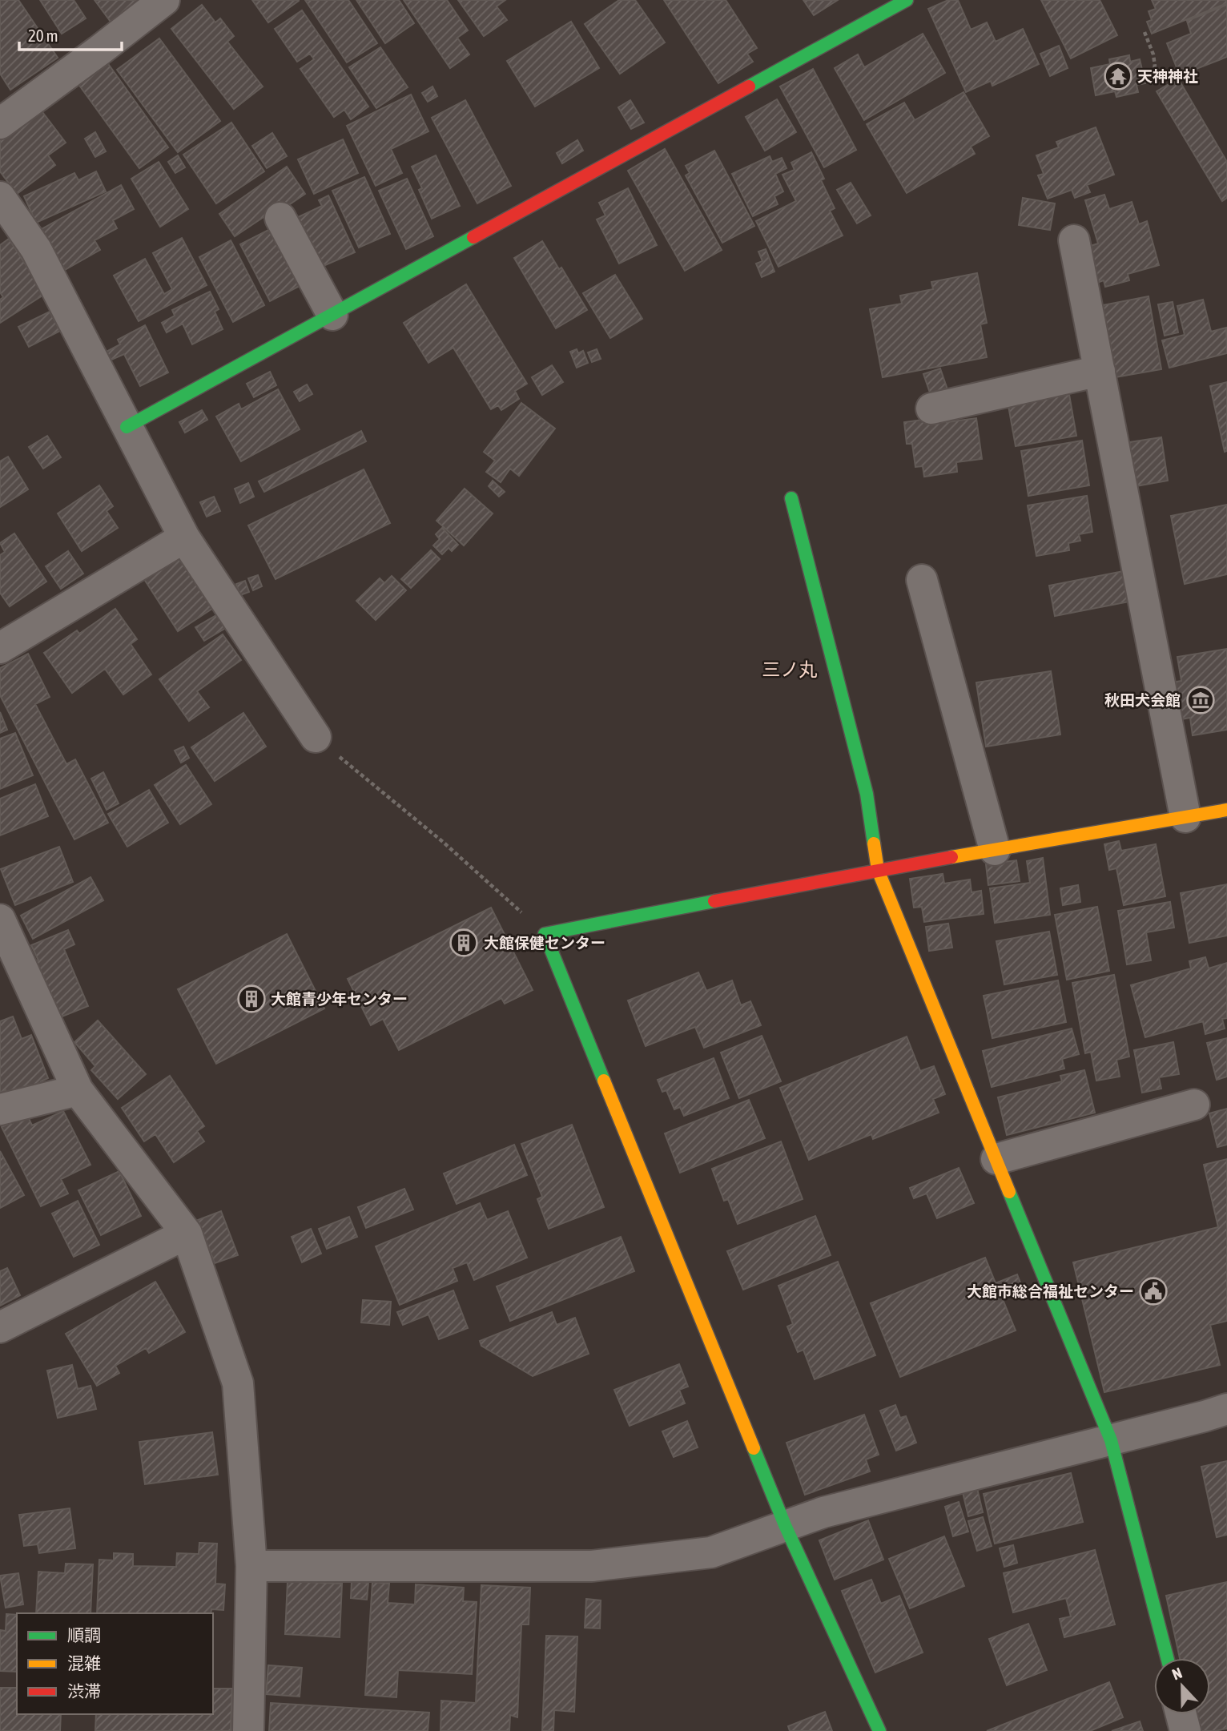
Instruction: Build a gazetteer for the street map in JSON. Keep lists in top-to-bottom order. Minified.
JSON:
{"districts":["三ノ丸"],"places":{"temple":["天神神社"],"museum":["秋田犬会館"],"building":["大館保健センター","大館青少年センター"],"public building":["大館市総合福祉センター"]},"legend":["順調","混雑","渋滞"],"scale_bar":"20 m","north":"top"}
